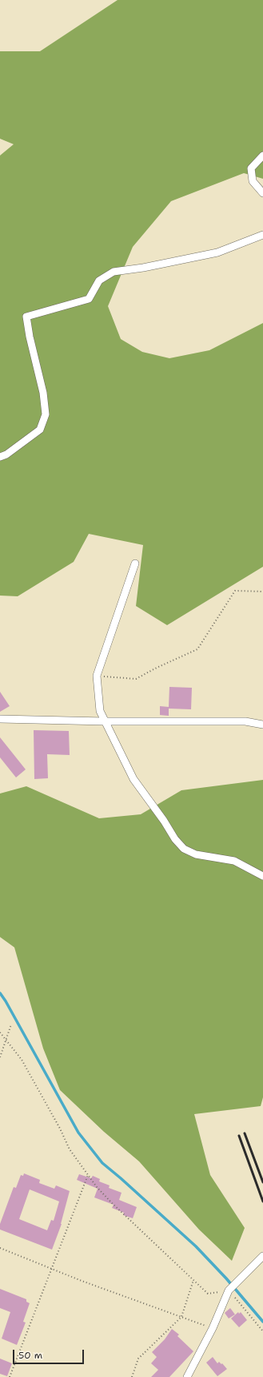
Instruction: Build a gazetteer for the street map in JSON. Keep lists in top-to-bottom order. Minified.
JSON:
{"scale_bar":"50 m"}
